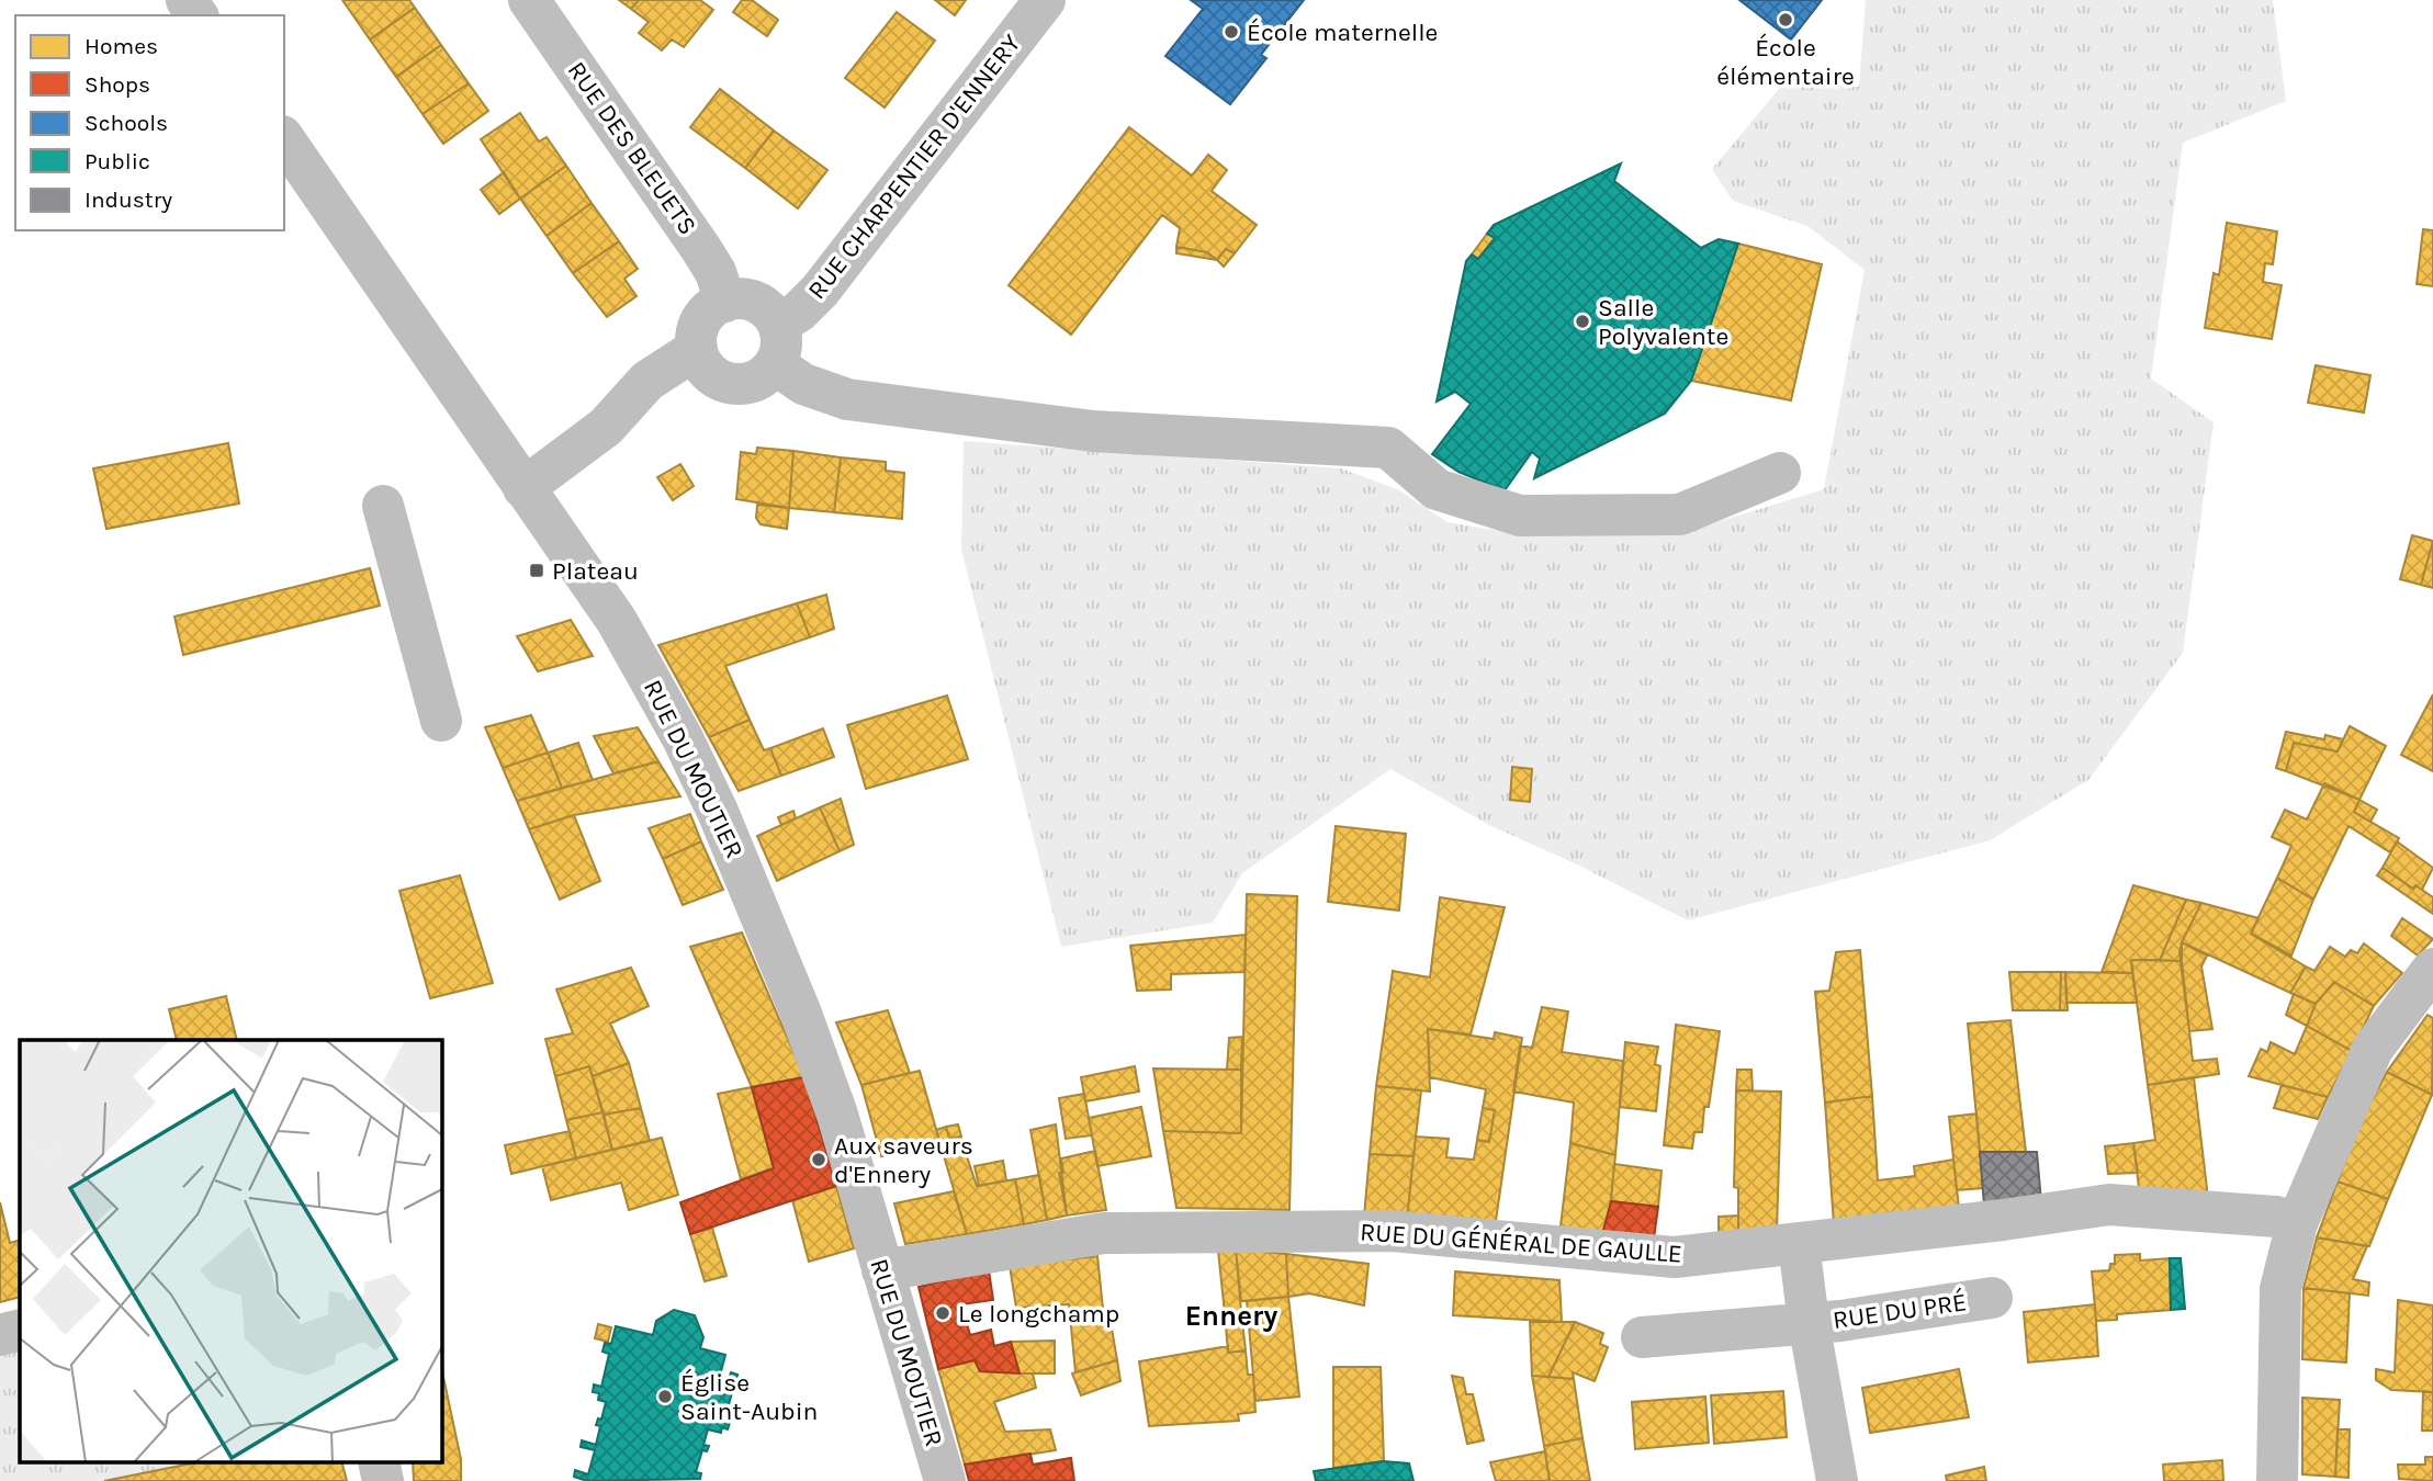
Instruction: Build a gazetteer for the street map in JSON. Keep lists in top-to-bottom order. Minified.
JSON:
{"streets":{"street":["RUE DES BLEUETS","RUE CHARPENTIER D'ENNERY","RUE DU MOUTIER","RUE DU GÉNÉRAL DE GAULLE","RUE DU PRÉ"]},"crossings":[["RUE DES BLEUETS","RUE CHARPENTIER D'ENNERY"],["RUE DU MOUTIER","RUE DU GÉNÉRAL DE GAULLE"],["RUE DU GÉNÉRAL DE GAULLE","RUE DU PRÉ"]],"districts":["Ennery"],"places":{"other":["École élémentaire","École maternelle","Salle Polyvalente","Aux saveurs d'Ennery","Le longchamp","Église Saint-Aubin"],"transit":["Plateau"]},"legend":["Homes","Shops","Schools","Public","Industry"]}
